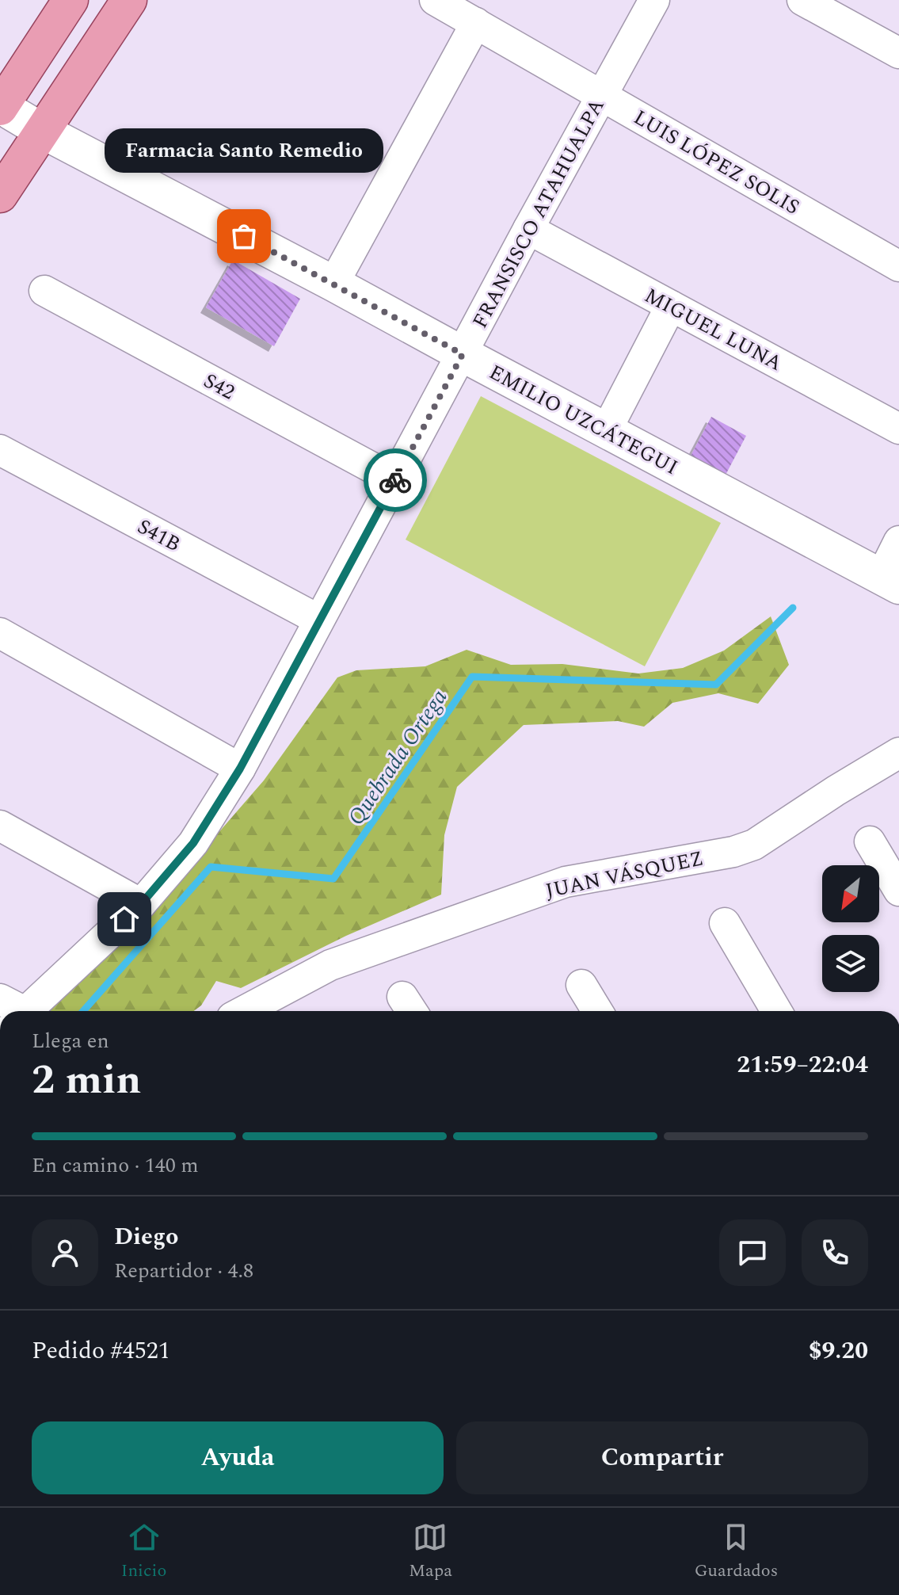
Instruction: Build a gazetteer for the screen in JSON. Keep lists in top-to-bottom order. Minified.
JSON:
{"streets":{"street":["LUIS LÓPEZ SOLIS","FRANSISCO ATAHUALPA","MIGUEL LUNA","S42","EMILIO UZCÁTEGUI","S41B","JUAN VÁSQUEZ"]},"crossings":[["LUIS LÓPEZ SOLIS","FRANSISCO ATAHUALPA"],["FRANSISCO ATAHUALPA","MIGUEL LUNA"],["FRANSISCO ATAHUALPA","S42"],["FRANSISCO ATAHUALPA","EMILIO UZCÁTEGUI"],["FRANSISCO ATAHUALPA","S41B"]],"water":["Quebrada Ortega"],"places":["Farmacia Santo Remedio"],"north":"bottom left","page":{"bubble":"Farmacia Santo Remedio","heading":["2 min","Llega en","21:59–22:04"],"panel":["Diego","Repartidor · 4.8","Pedido #4521","$9.20"],"bar":"En camino · 140 m","buttons":["Ayuda","Compartir"],"tabs":["Inicio","Mapa","Guardados"]}}
